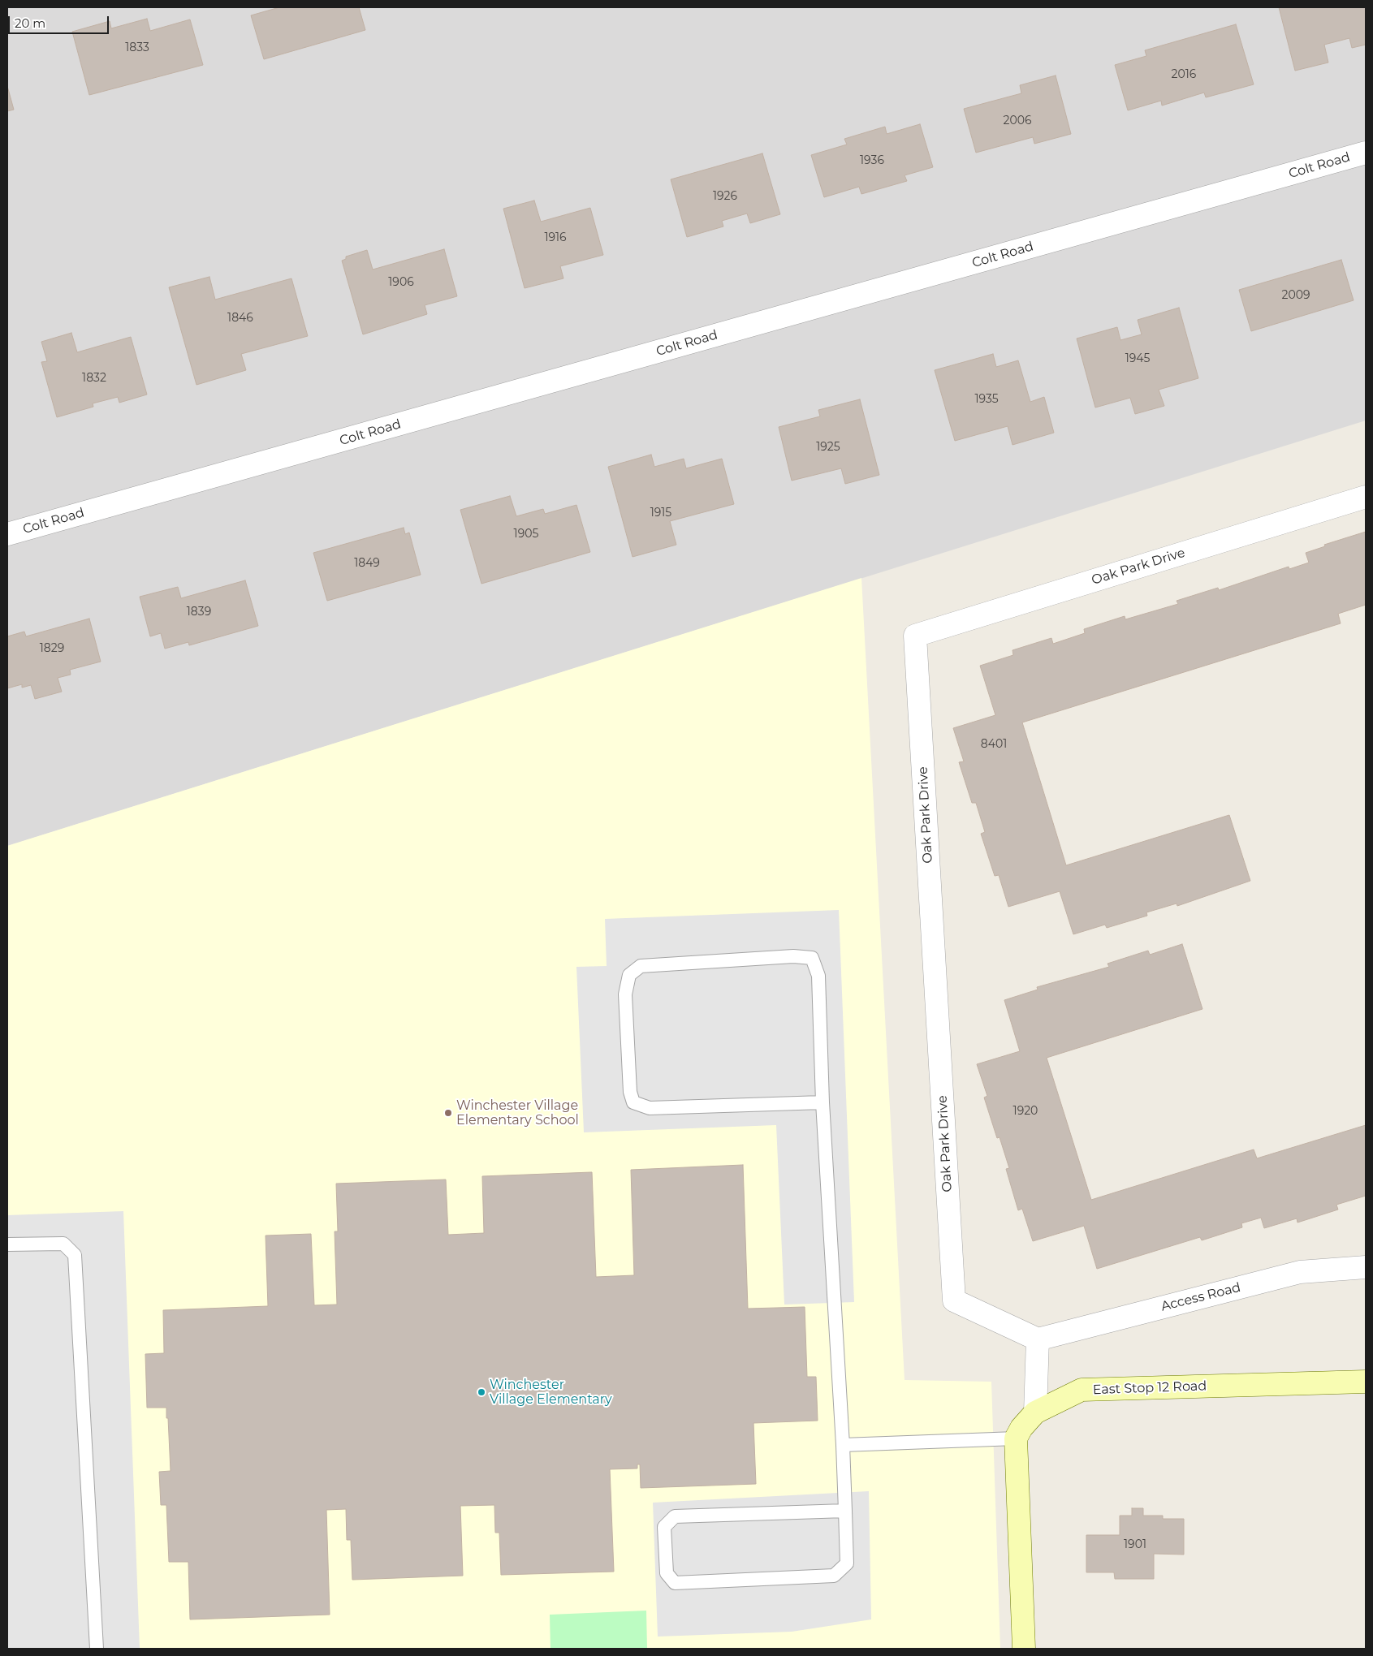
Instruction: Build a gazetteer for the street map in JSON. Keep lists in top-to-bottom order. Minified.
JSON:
{"streets":{"street":["Colt Road","Oak Park Drive","Access Road","East Stop 12 Road"]},"crossings":[["Oak Park Drive","Access Road"]],"places":["Winchester Village Elementary School","Winchester Village Elementary"],"house_numbers":["1833","2016","2006","1936","1926","1916","1906","2009","1846","1945","1832","1935","1925","1915","1905","1849","1839","1829","8401","1920","1901"],"scale_bar":"20 m"}
